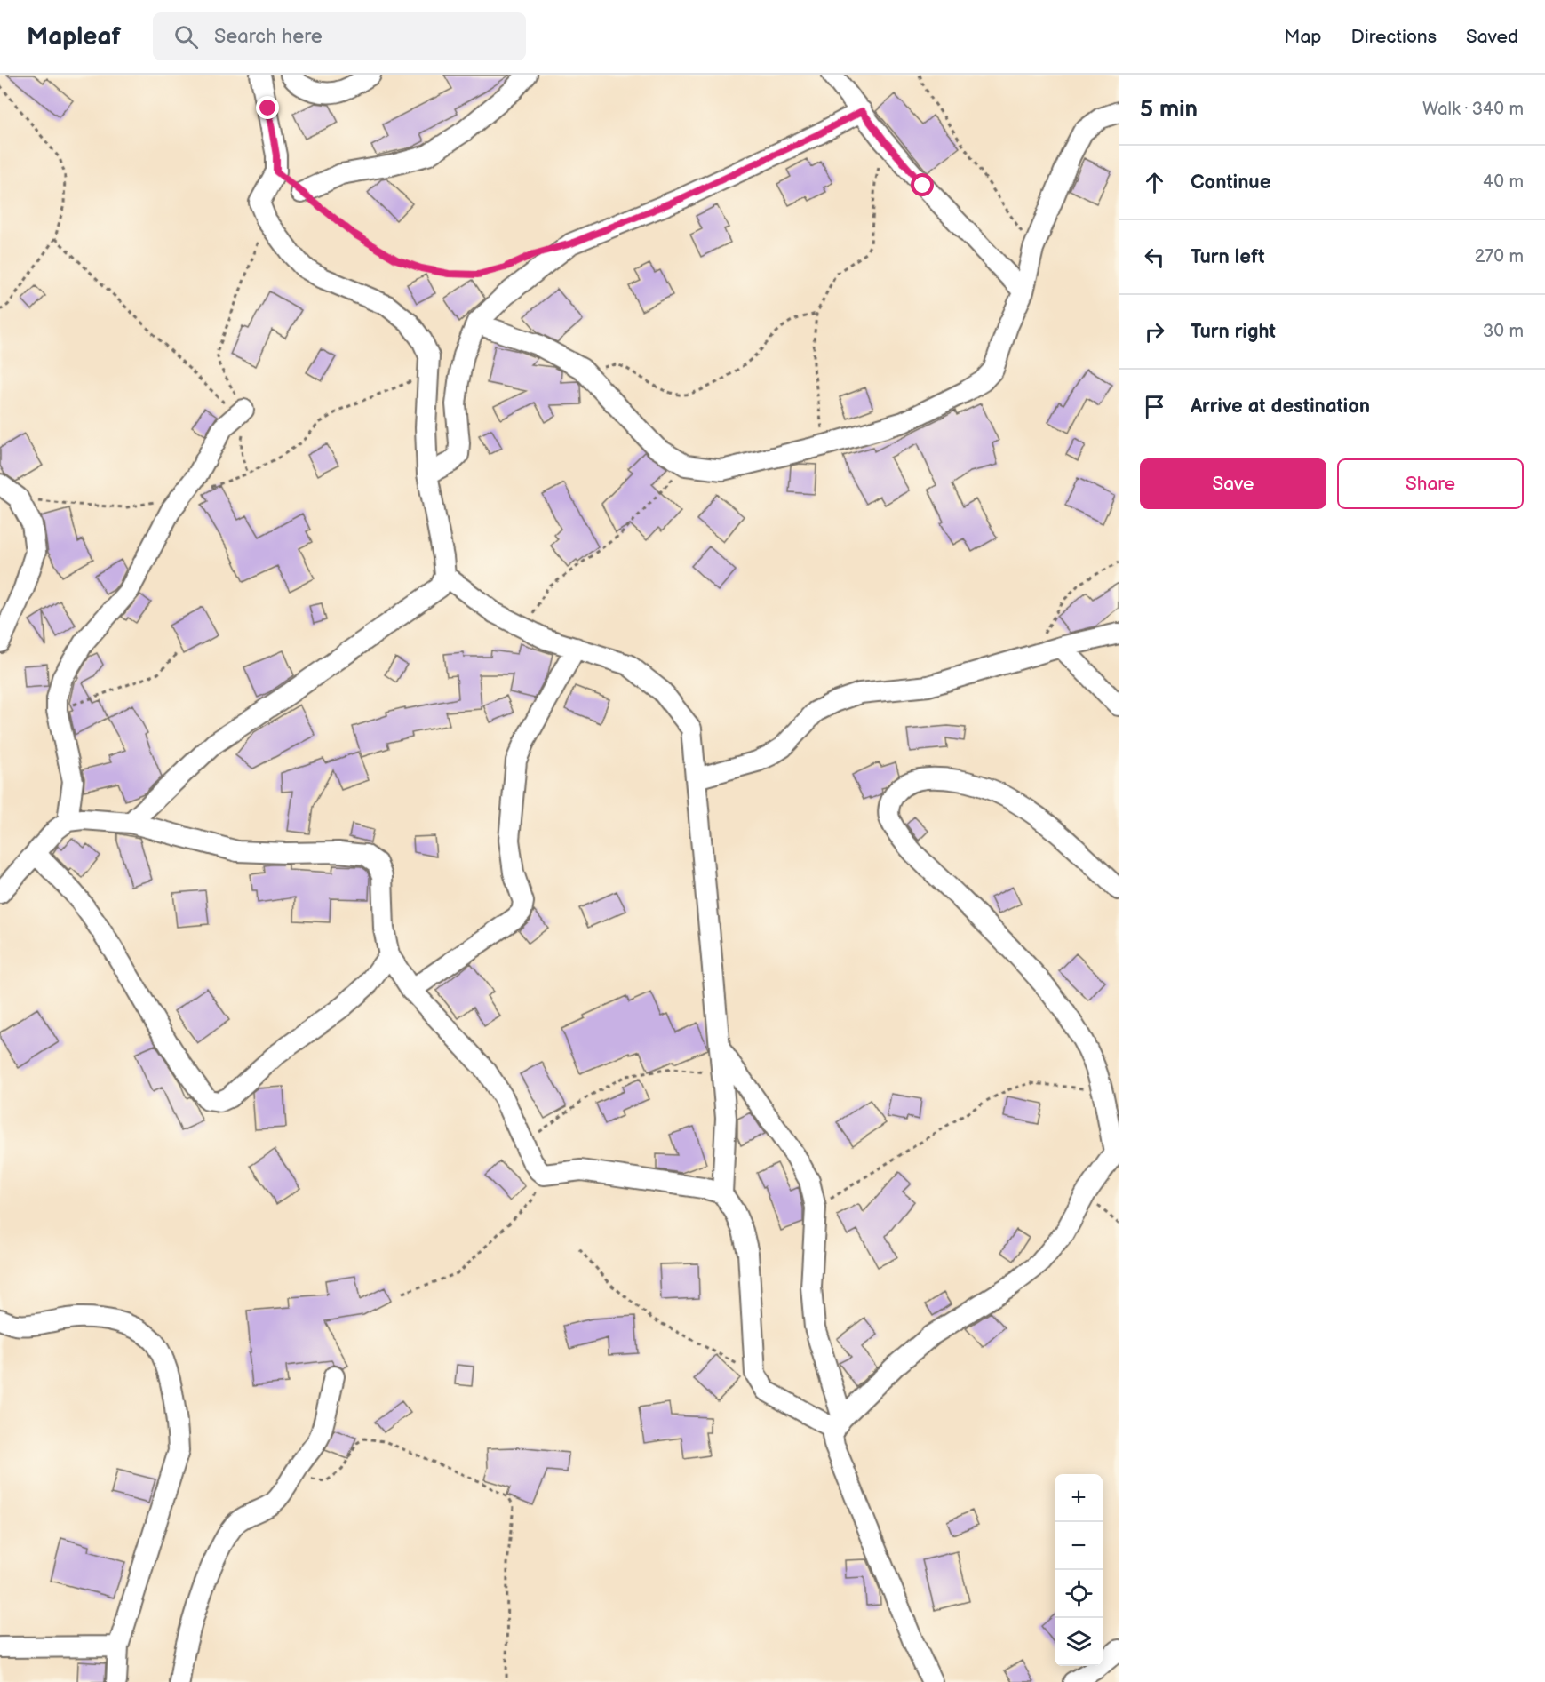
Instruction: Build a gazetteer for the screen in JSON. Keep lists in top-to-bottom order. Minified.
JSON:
{"page":{"header":"Mapleaf","search":"Search here","nav":["Map","Directions","Saved"],"heading":["5 min","Walk · 340 m"],"list":[["Continue","40 m"],["Turn left","270 m"],["Turn right","30 m"],"Arrive at destination"],"buttons":["Save","Share"],"map_buttons":["+","−"]}}
